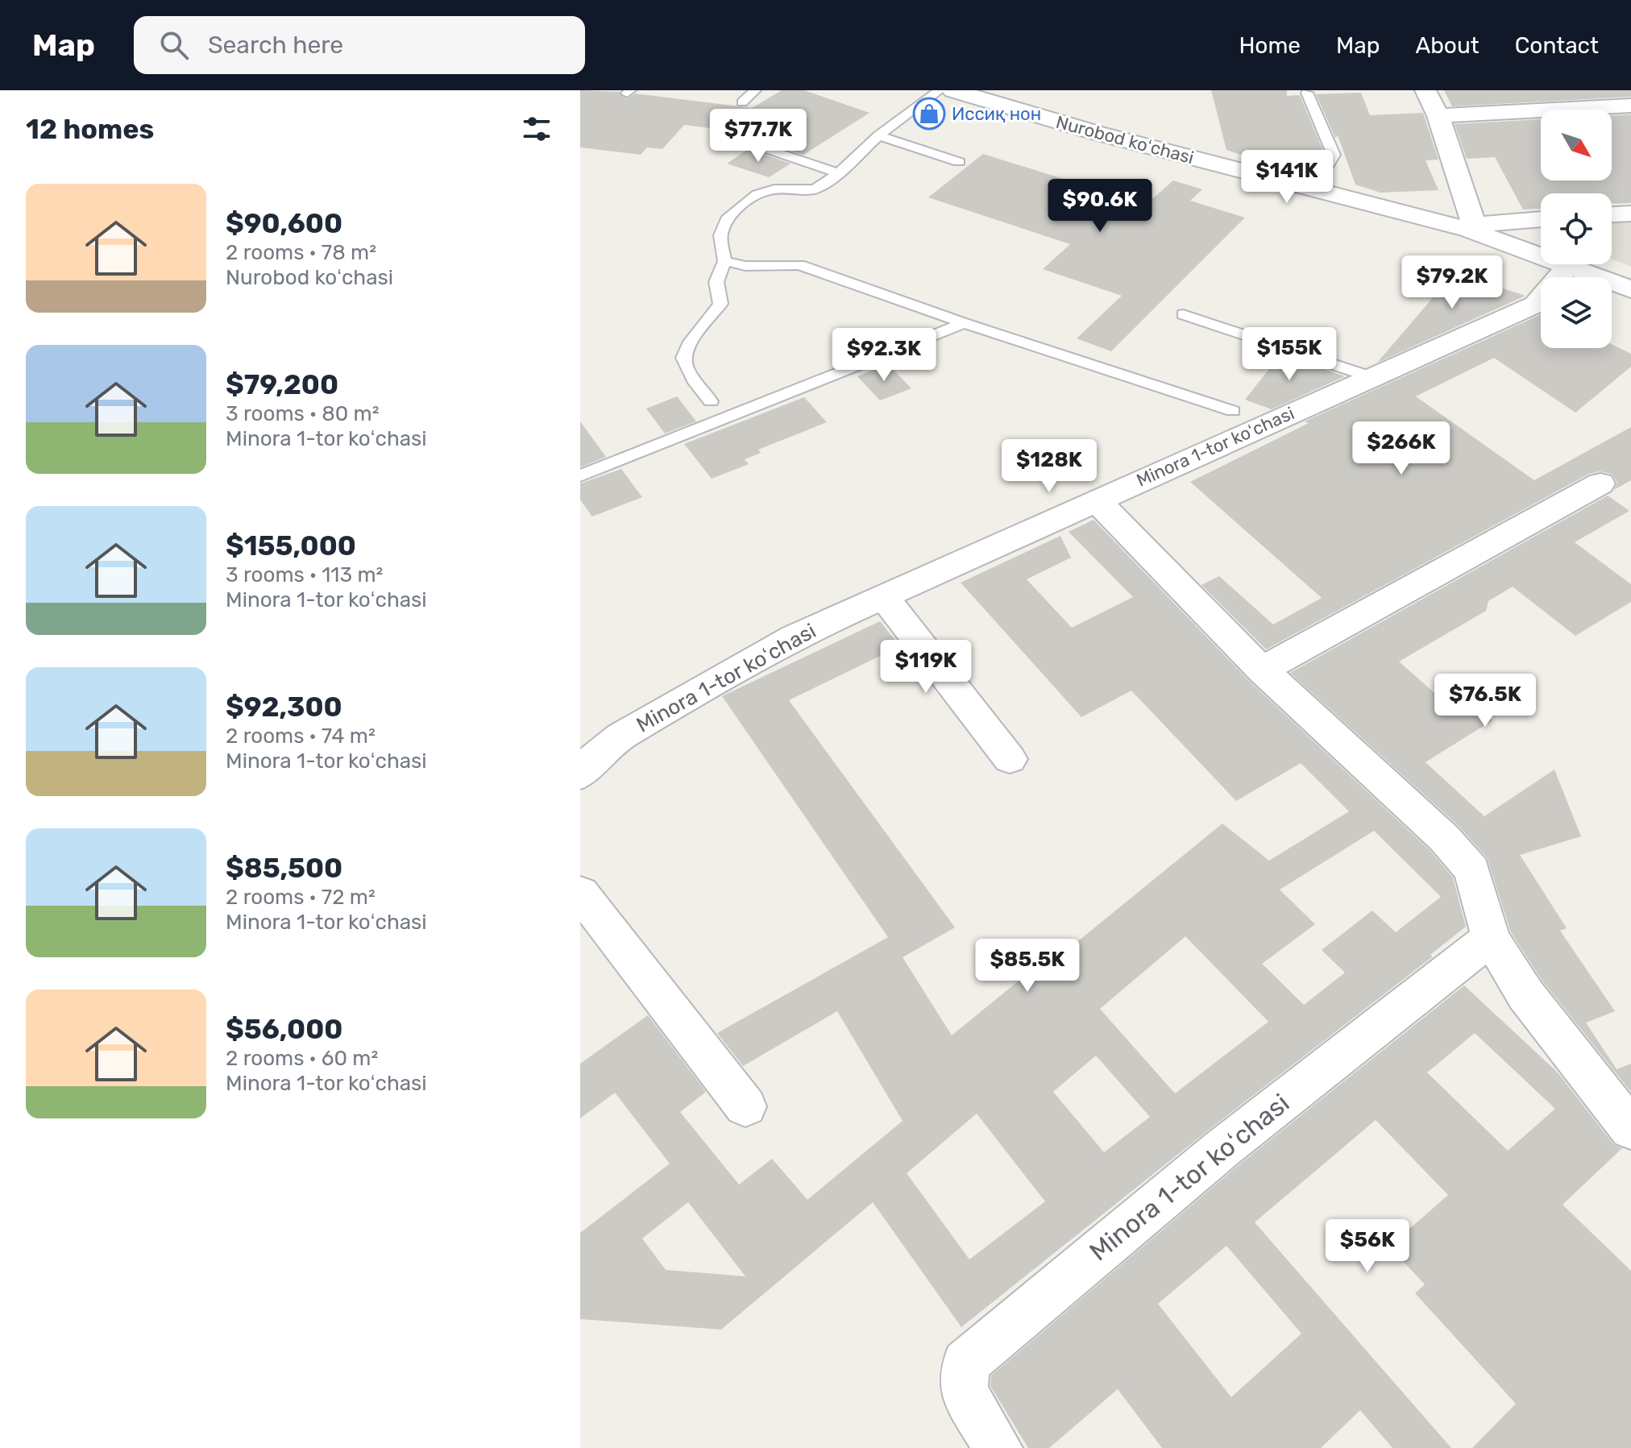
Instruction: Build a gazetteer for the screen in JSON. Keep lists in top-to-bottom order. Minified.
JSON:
{"streets":{"street":["Nurobod koʻchasi","Minora 1-tor koʻchasi"]},"crossings":[["Nurobod koʻchasi","Minora 1-tor koʻchasi"]],"places":{"shop":["Иссиқ нон"]},"north":"bottom right","page":{"header":"Map","search":"Search here","nav":["Home","Map","About","Contact"],"heading":"12 homes","price":["$77.7K","$141K","$90.6K","$79.2K","$155K","$92.3K","$266K","$128K","$119K","$76.5K","$85.5K","$56K"],"list":[{"name":"$90,600","note":"2 rooms · 78 m² · Nurobod koʻchasi"},{"name":"$79,200","note":"3 rooms · 80 m² · Minora 1-tor koʻchasi"},{"name":"$155,000","note":"3 rooms · 113 m² · Minora 1-tor koʻchasi"},{"name":"$92,300","note":"2 rooms · 74 m² · Minora 1-tor koʻchasi"},{"name":"$85,500","note":"2 rooms · 72 m² · Minora 1-tor koʻchasi"},{"name":"$56,000","note":"2 rooms · 60 m² · Minora 1-tor koʻchasi"}]}}
